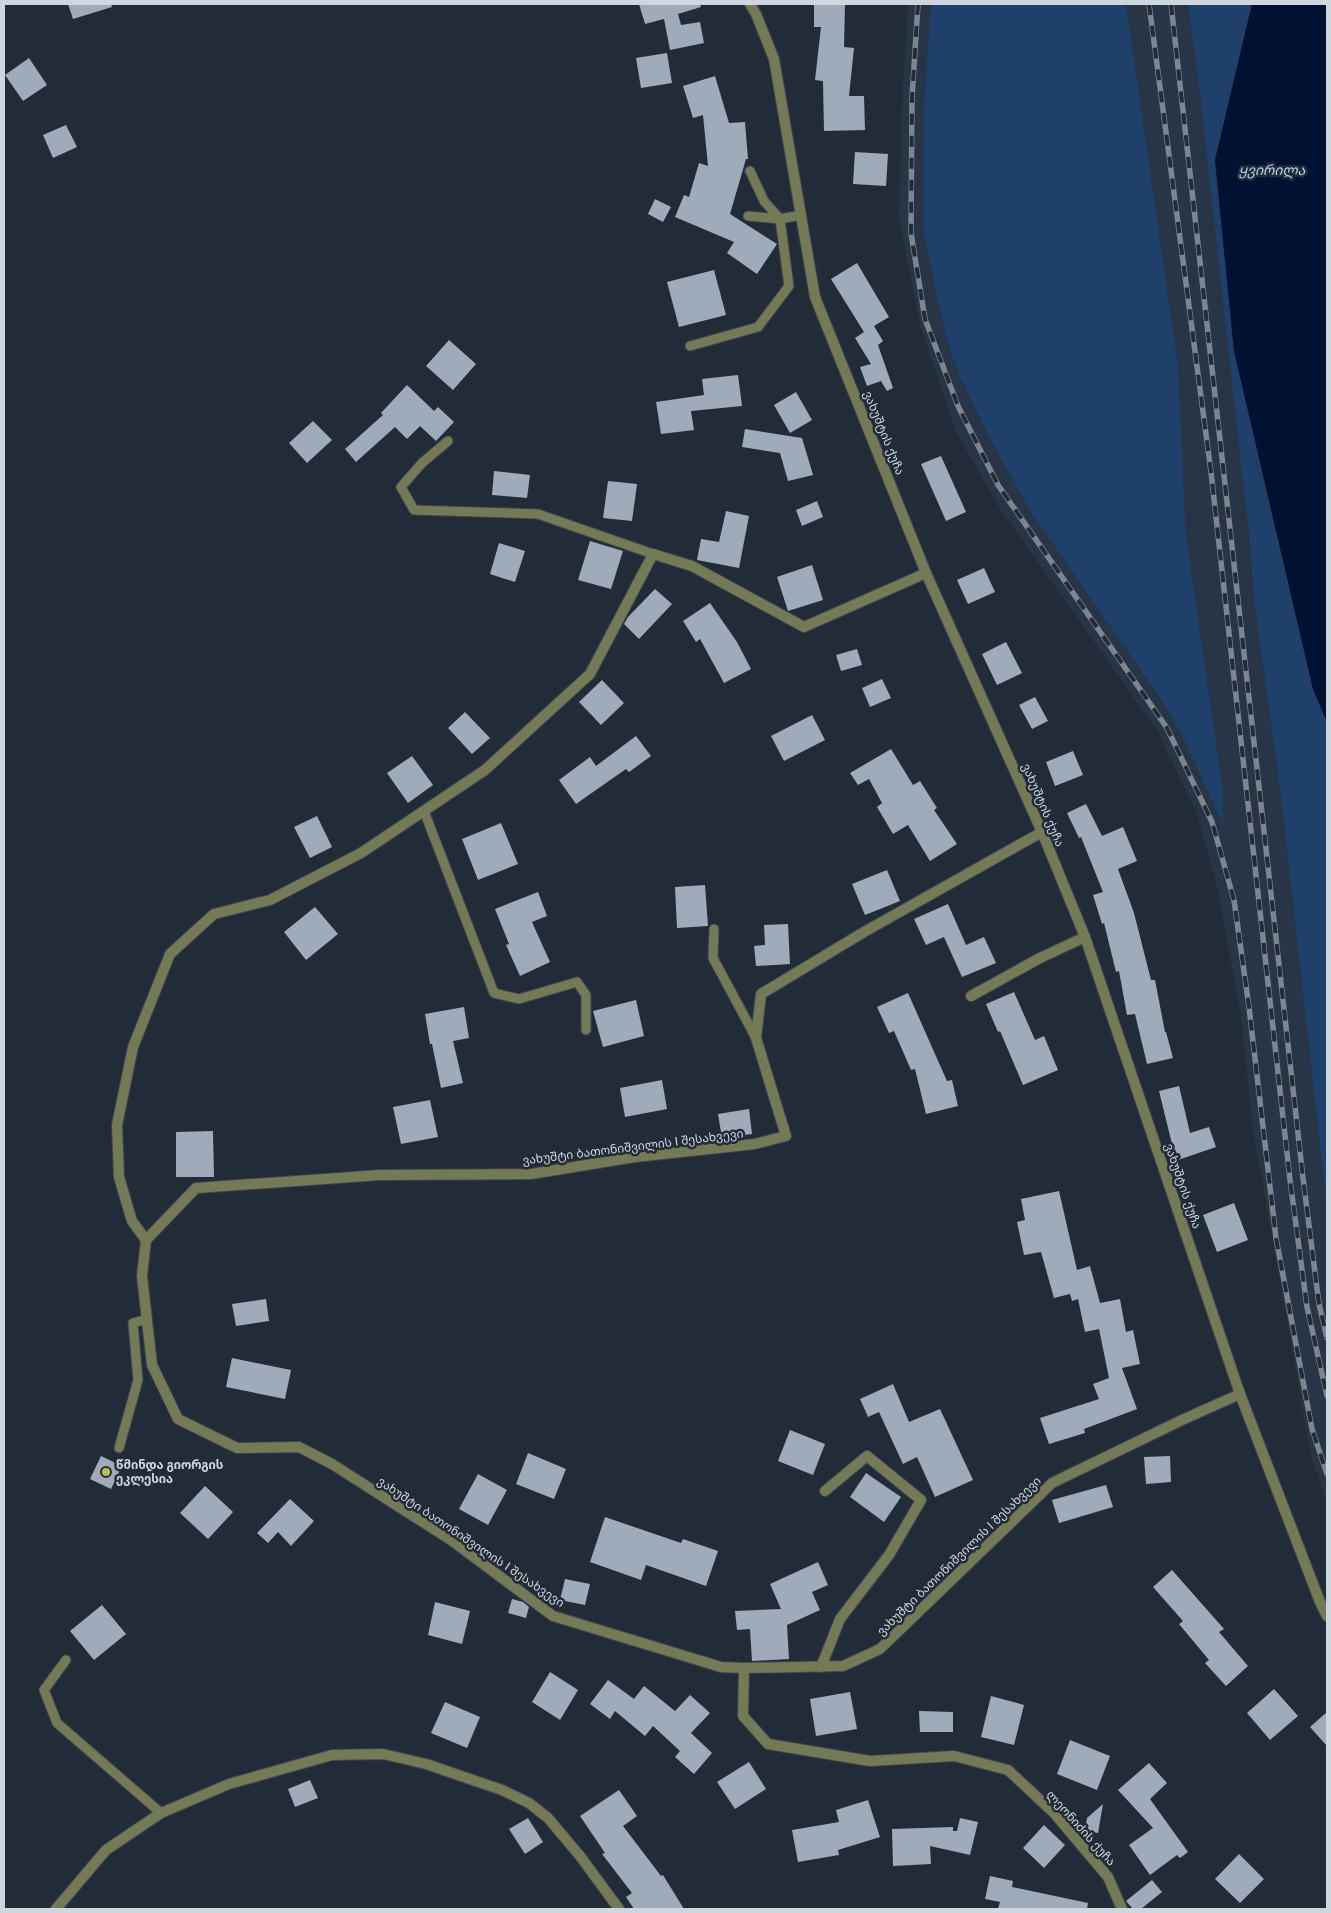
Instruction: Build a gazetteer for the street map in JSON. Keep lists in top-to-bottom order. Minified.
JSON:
{"streets":{"street":["ვახუშტის ქუჩა","ვახუშტი ბათონიშვილის I შესახვევი","ლეონიძის ქუჩა"]},"crossings":[["ვახუშტის ქუჩა","ვახუშტი ბათონიშვილის I შესახვევი"],["ვახუშტი ბათონიშვილის I შესახვევი","ლეონიძის ქუჩა"]],"water":["ყვირილა"],"places":["წმინდა გიორგის ეკლესია"]}
